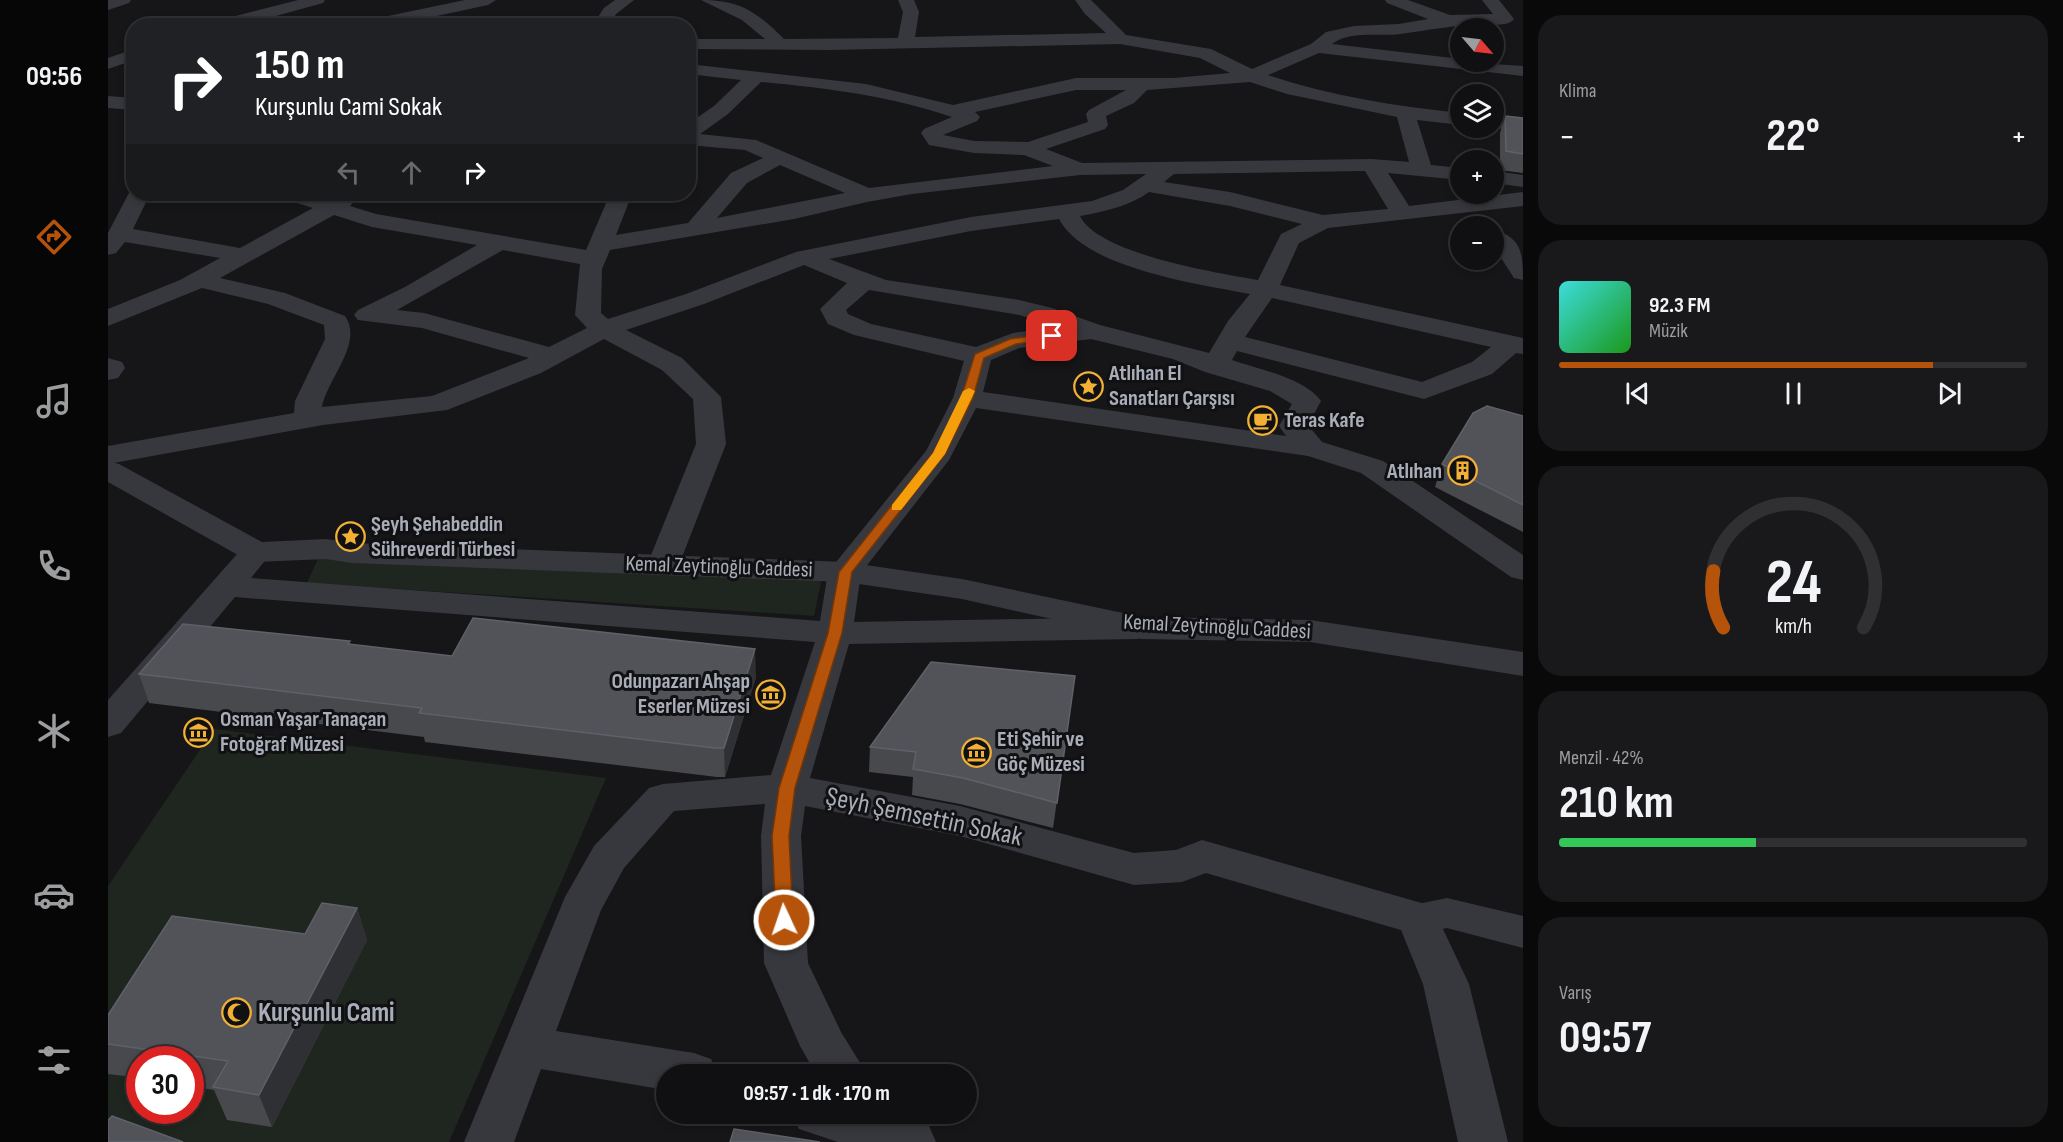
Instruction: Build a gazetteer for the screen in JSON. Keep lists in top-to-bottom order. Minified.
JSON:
{"streets":{"street":["Kemal Zeytinoğlu Caddesi","Şeyh Şemsettin Sokak"]},"places":{"place":["Atlıhan El Sanatları Çarşısı","Şeyh Şehabeddin Sühreverdi Türbesi"],"cafe":["Teras Kafe"],"building":["Atlıhan"],"museum":["Odunpazarı Ahşap Eserler Müzesi","Osman Yaşar Tanaçan Fotoğraf Müzesi","Eti Şehir ve Göç Müzesi"],"mosque":["Kurşunlu Cami"]},"north":"bottom right","page":{"tabs":"09:56","tile":["Klima",["Menzil · 42%","210 km"],["Varış","09:57"]],"map_buttons":["+","−"],"turn":["150 m","Kurşunlu Cami Sokak"],"heat":["−","22°","+"],"song":["92.3 FM","Müzik"],"limit":"30","trip":"09:57 · 1 dk · 170 m","gauge":["24","km/h"]}}
